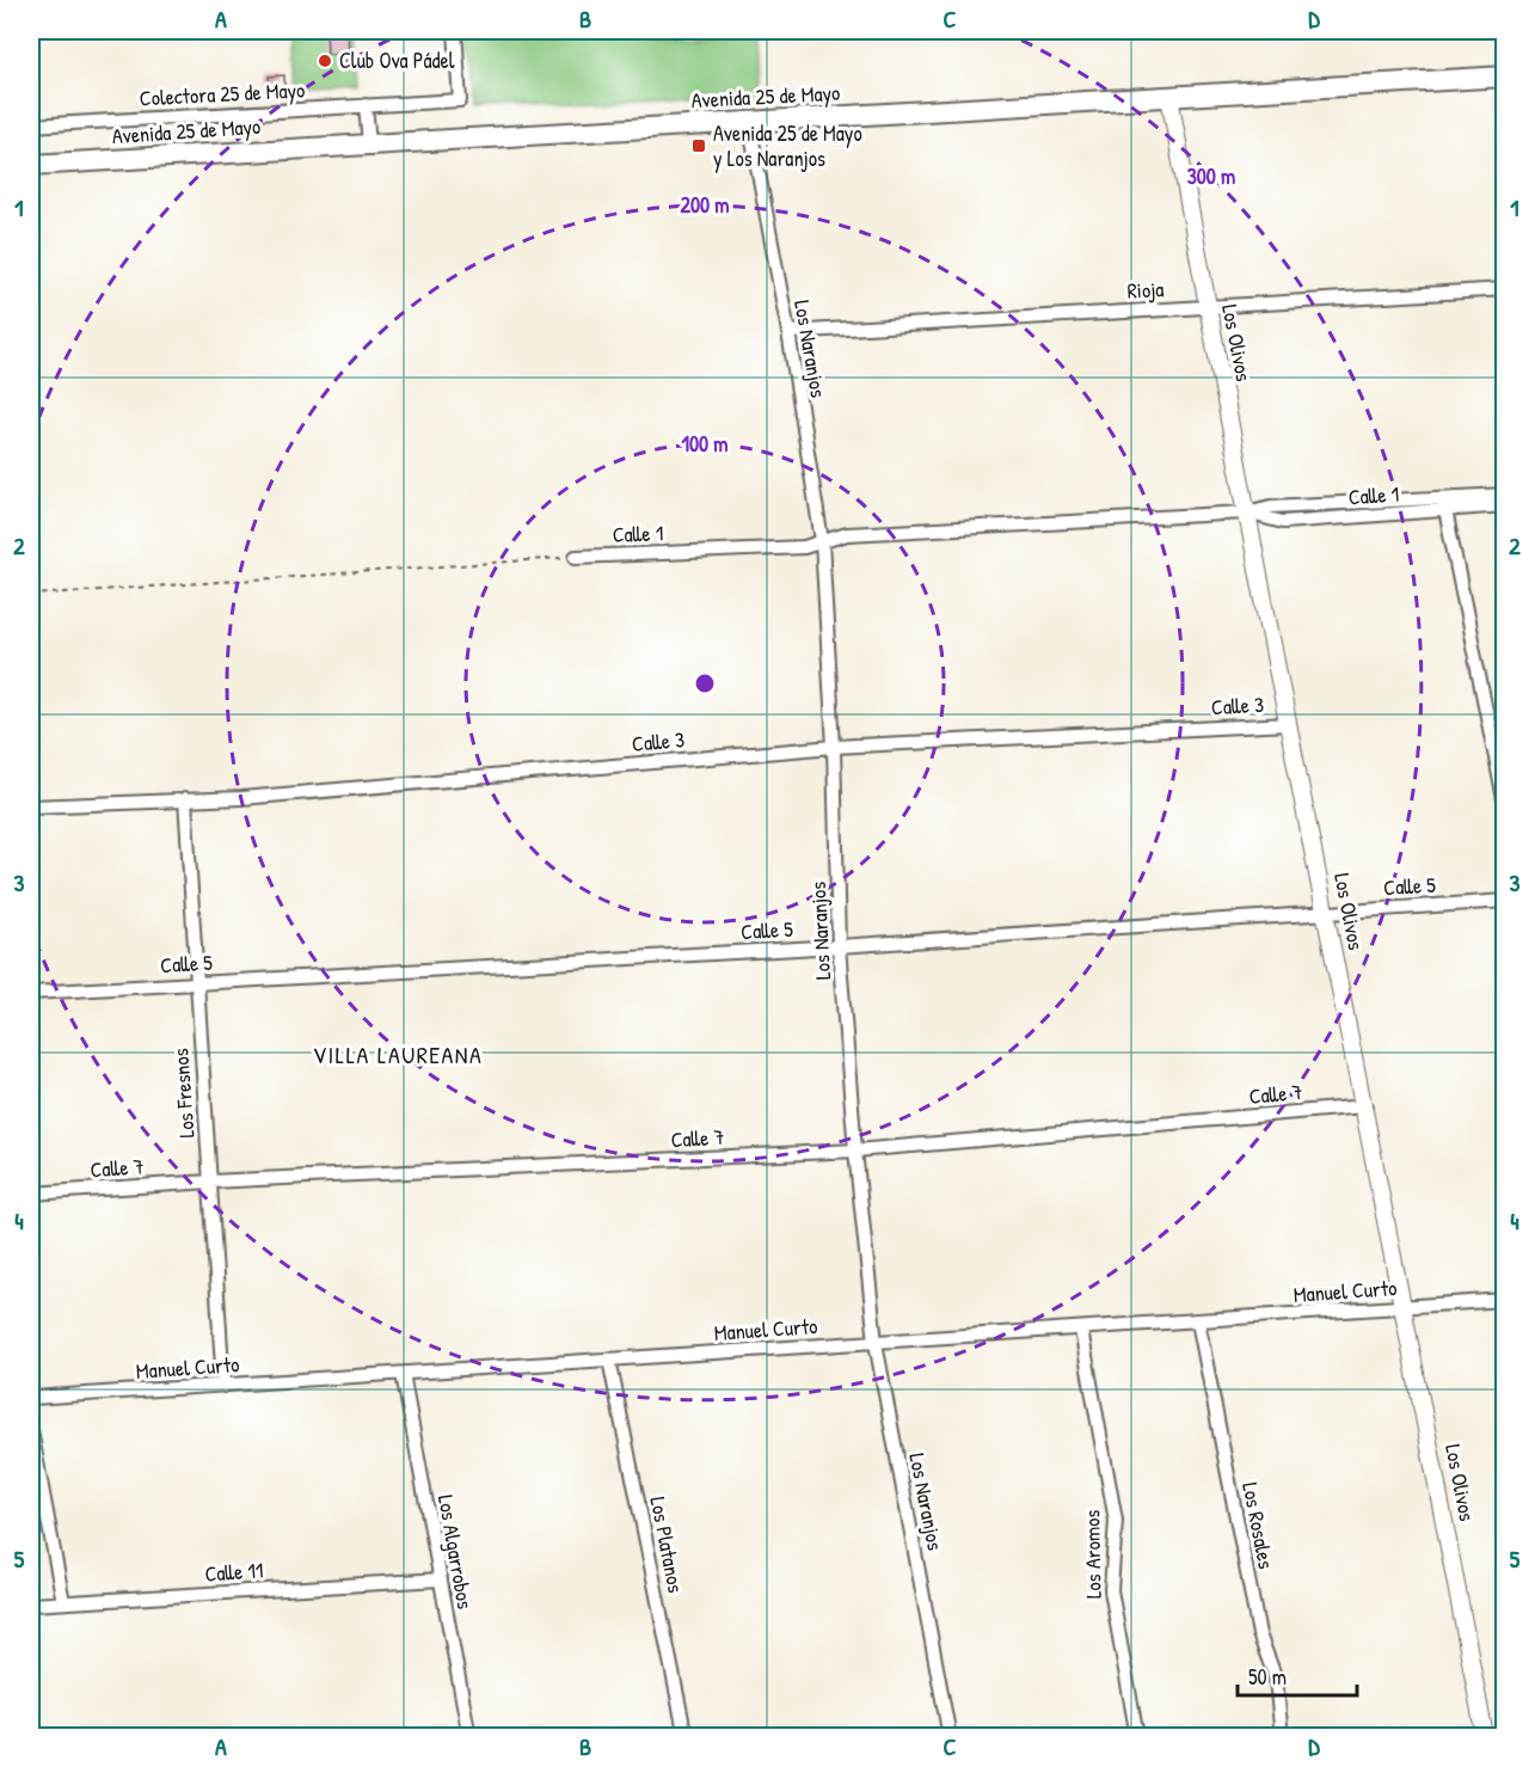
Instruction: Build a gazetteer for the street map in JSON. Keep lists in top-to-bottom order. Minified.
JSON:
{"streets":{"main road":["Avenida 25 de Mayo"],"street":["Colectora 25 de Mayo","Rioja","Los Olivos","Los Naranjos","Calle 1","Calle 3","Calle 5","Los Fresnos","Calle 7","Manuel Curto","Los Rosales","Los Platanos","Los Algarrobos","Los Aromos","Calle 11"]},"crossings":[["Avenida 25 de Mayo","Los Olivos"],["Avenida 25 de Mayo","Los Naranjos"],["Rioja","Los Olivos"],["Rioja","Los Naranjos"],["Los Olivos","Calle 1"],["Los Olivos","Calle 3"],["Los Olivos","Calle 5"],["Los Olivos","Calle 7"],["Los Olivos","Manuel Curto"],["Los Naranjos","Calle 1"],["Los Naranjos","Calle 3"],["Los Naranjos","Calle 5"],["Los Naranjos","Calle 7"],["Los Naranjos","Manuel Curto"],["Calle 3","Los Fresnos"],["Calle 5","Los Fresnos"],["Los Fresnos","Calle 7"],["Los Fresnos","Manuel Curto"],["Manuel Curto","Los Rosales"],["Manuel Curto","Los Platanos"],["Manuel Curto","Los Algarrobos"],["Manuel Curto","Los Aromos"],["Los Algarrobos","Calle 11"]],"districts":["VILLA LAUREANA"],"places":{"other":["Club Ova Pádel"],"transit":["Avenida 25 de Mayo y Los Naranjos"]},"scale_bar":"50 m","grid":{"columns":["A","B","C","D"],"rows":["1","2","3","4","5"]},"rings":["300 m","200 m","100 m"]}
